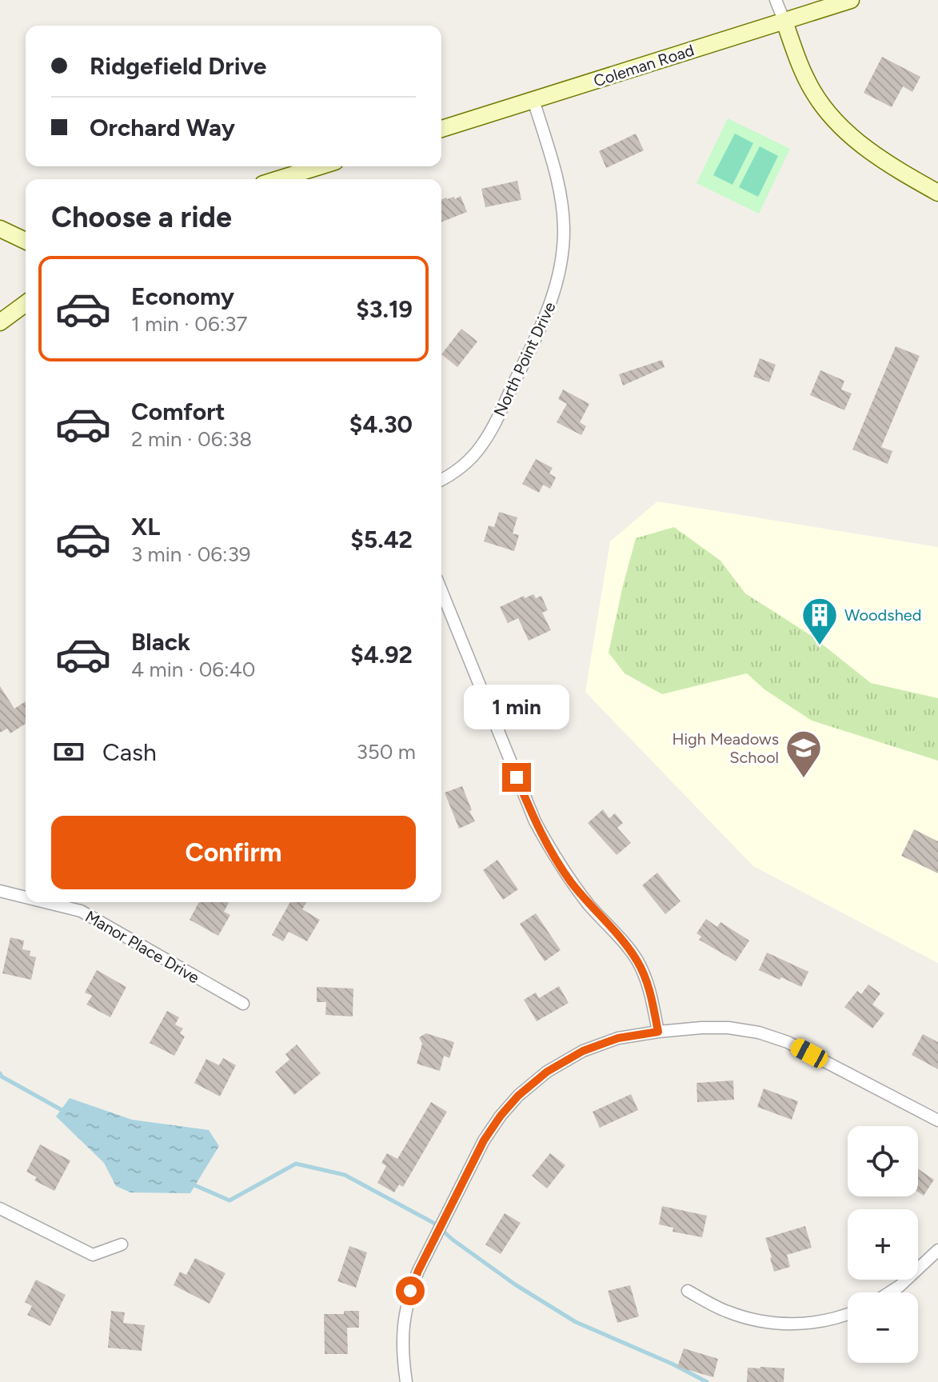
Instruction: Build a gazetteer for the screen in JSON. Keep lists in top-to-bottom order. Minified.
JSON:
{"streets":{"street":["Coleman Road","North Point Drive","Manor Place Drive"]},"crossings":[["Coleman Road","North Point Drive"]],"places":{"building":["Woodshed"],"school or university":["High Meadows School"]},"page":{"banner":["Ridgefield Drive","Orchard Way"],"heading":"Choose a ride","list":[{"name":"Economy","note":"1 min · 06:37","value":"$3.19"},{"name":"Comfort","note":"2 min · 06:38","value":"$4.30"},{"name":"XL","note":"3 min · 06:39","value":"$5.42"},{"name":"Black","note":"4 min · 06:40","value":"$4.92"}],"bubble":"1 min","pay":["Cash","350 m"],"buttons":"Confirm","map_buttons":["+","−"]}}
